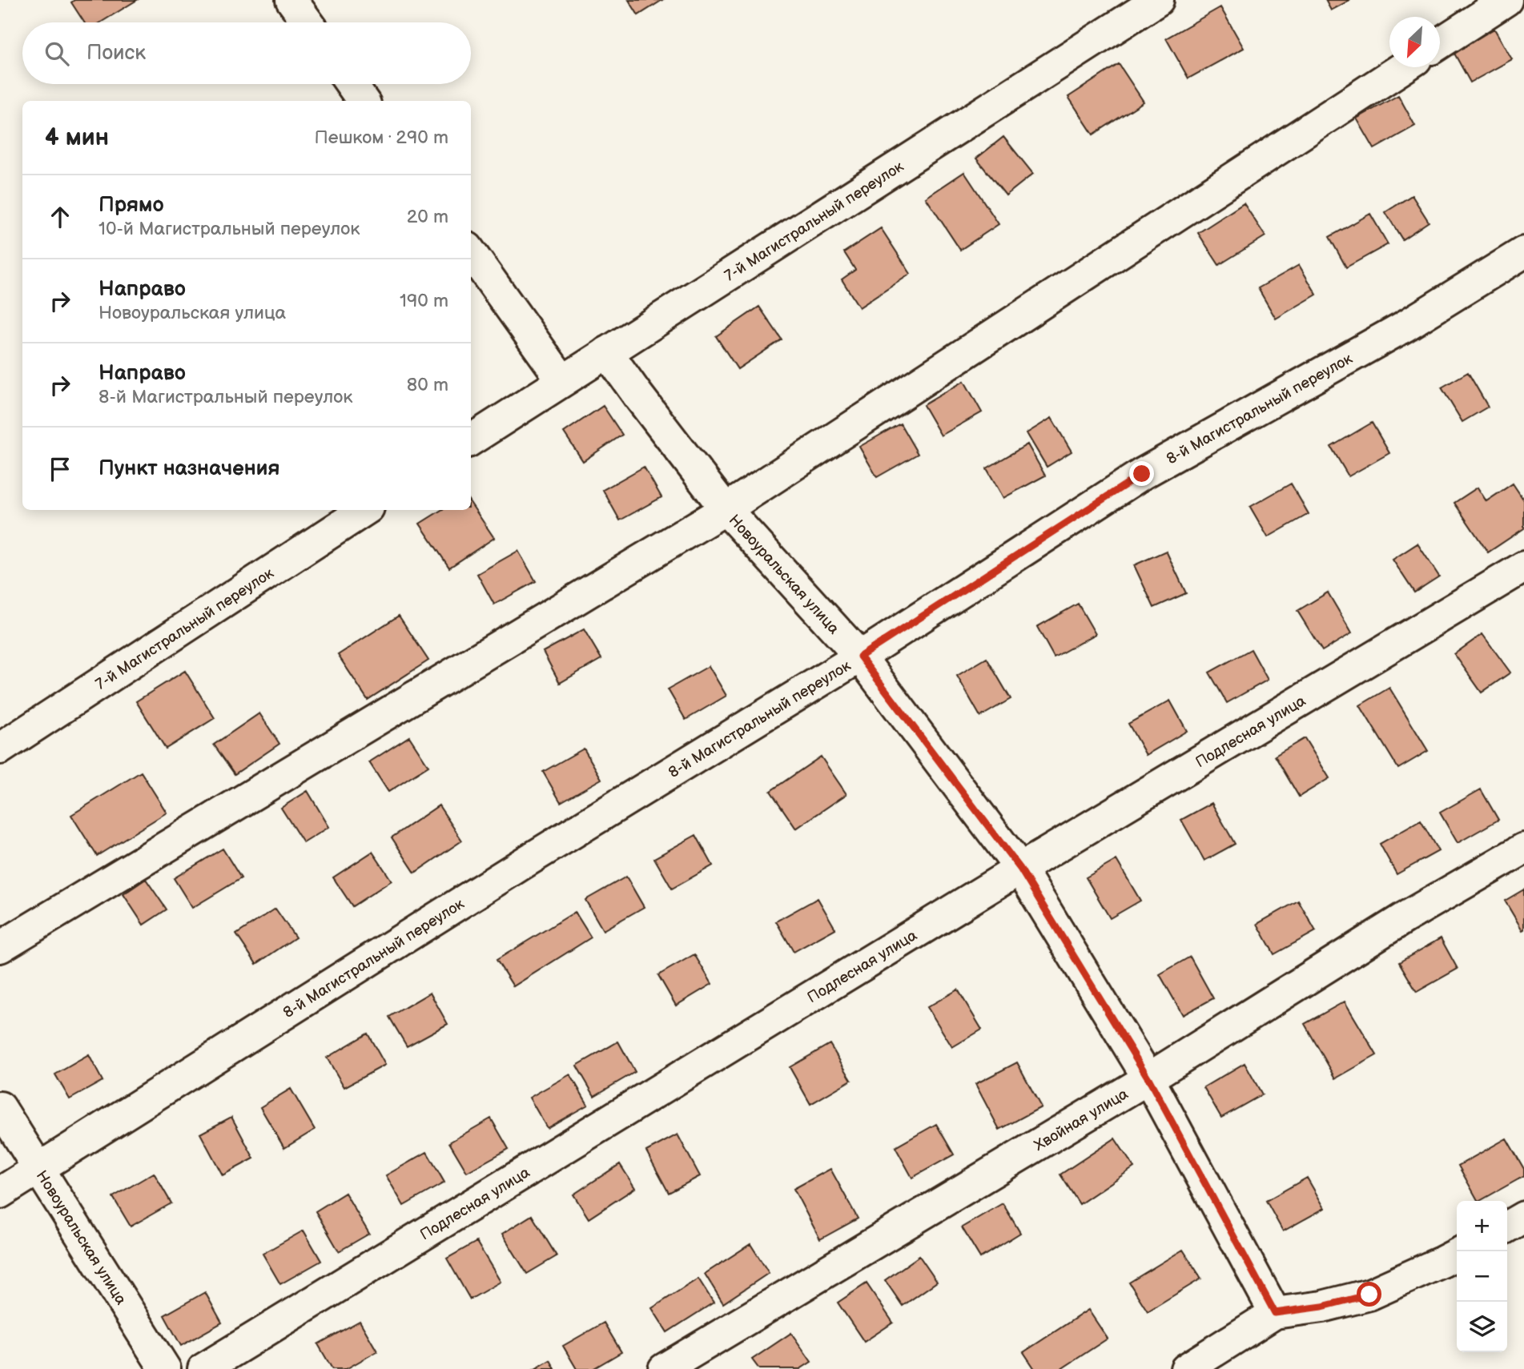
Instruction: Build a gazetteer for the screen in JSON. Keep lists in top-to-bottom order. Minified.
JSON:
{"streets":{"street":["7-й Магистральный переулок","8-й Магистральный переулок","Новоуральская улица","Подлесная улица","Хвойная улица"]},"crossings":[["7-й Магистральный переулок","Новоуральская улица"],["8-й Магистральный переулок","Новоуральская улица"],["Новоуральская улица","Подлесная улица"],["Новоуральская улица","Хвойная улица"]],"north":"bottom left","page":{"search":"Поиск","heading":["4 мин","Пешком · 290 m"],"list":[["Прямо","10-й Магистральный переулок","20 m"],["Направо","Новоуральская улица","190 m"],["Направо","8-й Магистральный переулок","80 m"],"Пункт назначения"],"map_buttons":["+","−"]}}
